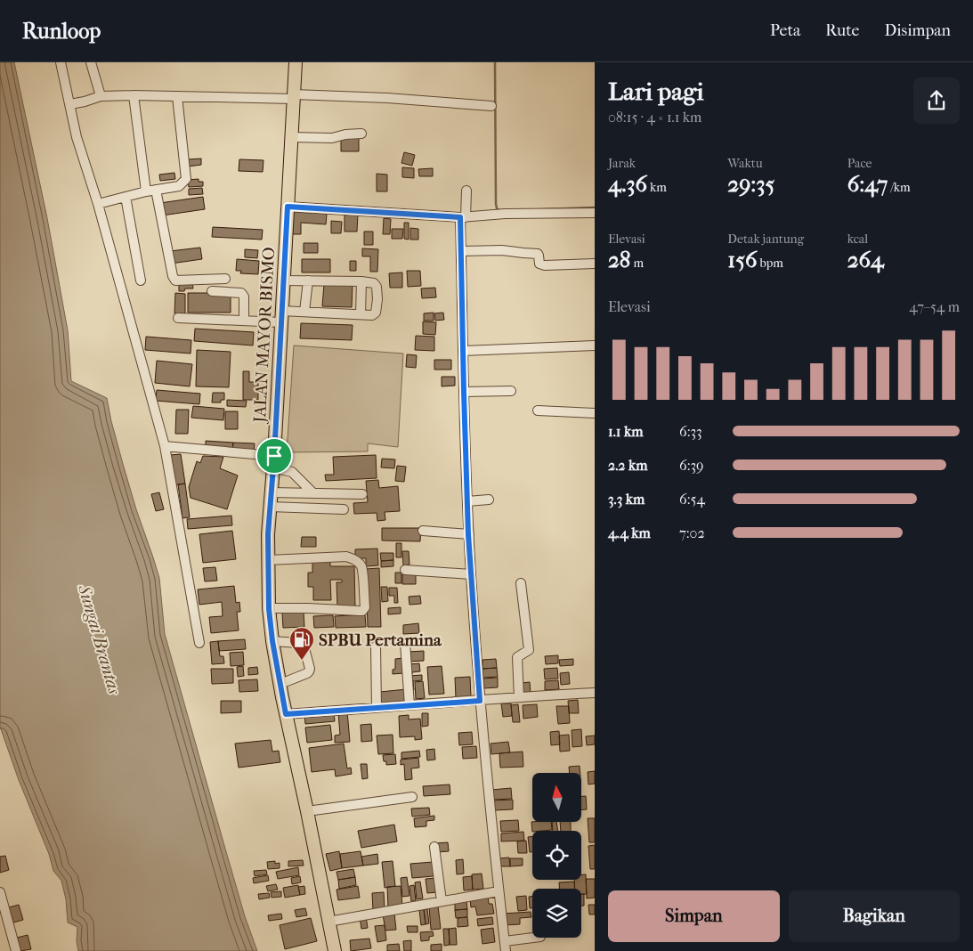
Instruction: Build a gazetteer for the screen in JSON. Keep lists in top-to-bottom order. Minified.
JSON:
{"streets":{"main road":["JALAN MAYOR BISMO"]},"water":["Sungai Brantas"],"places":{"fuel station":["SPBU Pertamina"]},"north":"top","page":{"header":"Runloop","nav":["Peta","Rute","Disimpan"],"heading":["Lari pagi","08:15 · 4 × 1.1 km"],"stats":[["Jarak","4.36 km"],["Waktu","29:35"],["Pace","6:47 /km"],["Elevasi","28 m"],["Detak jantung","156 bpm"],["kcal","264"]],"chart":["Elevasi","47–54 m"],"list":[{"name":"1.1 km","note":"6:33"},{"name":"2.2 km","note":"6:39"},{"name":"3.3 km","note":"6:54"},{"name":"4.4 km","note":"7:02"}],"buttons":["Simpan","Bagikan"]}}
